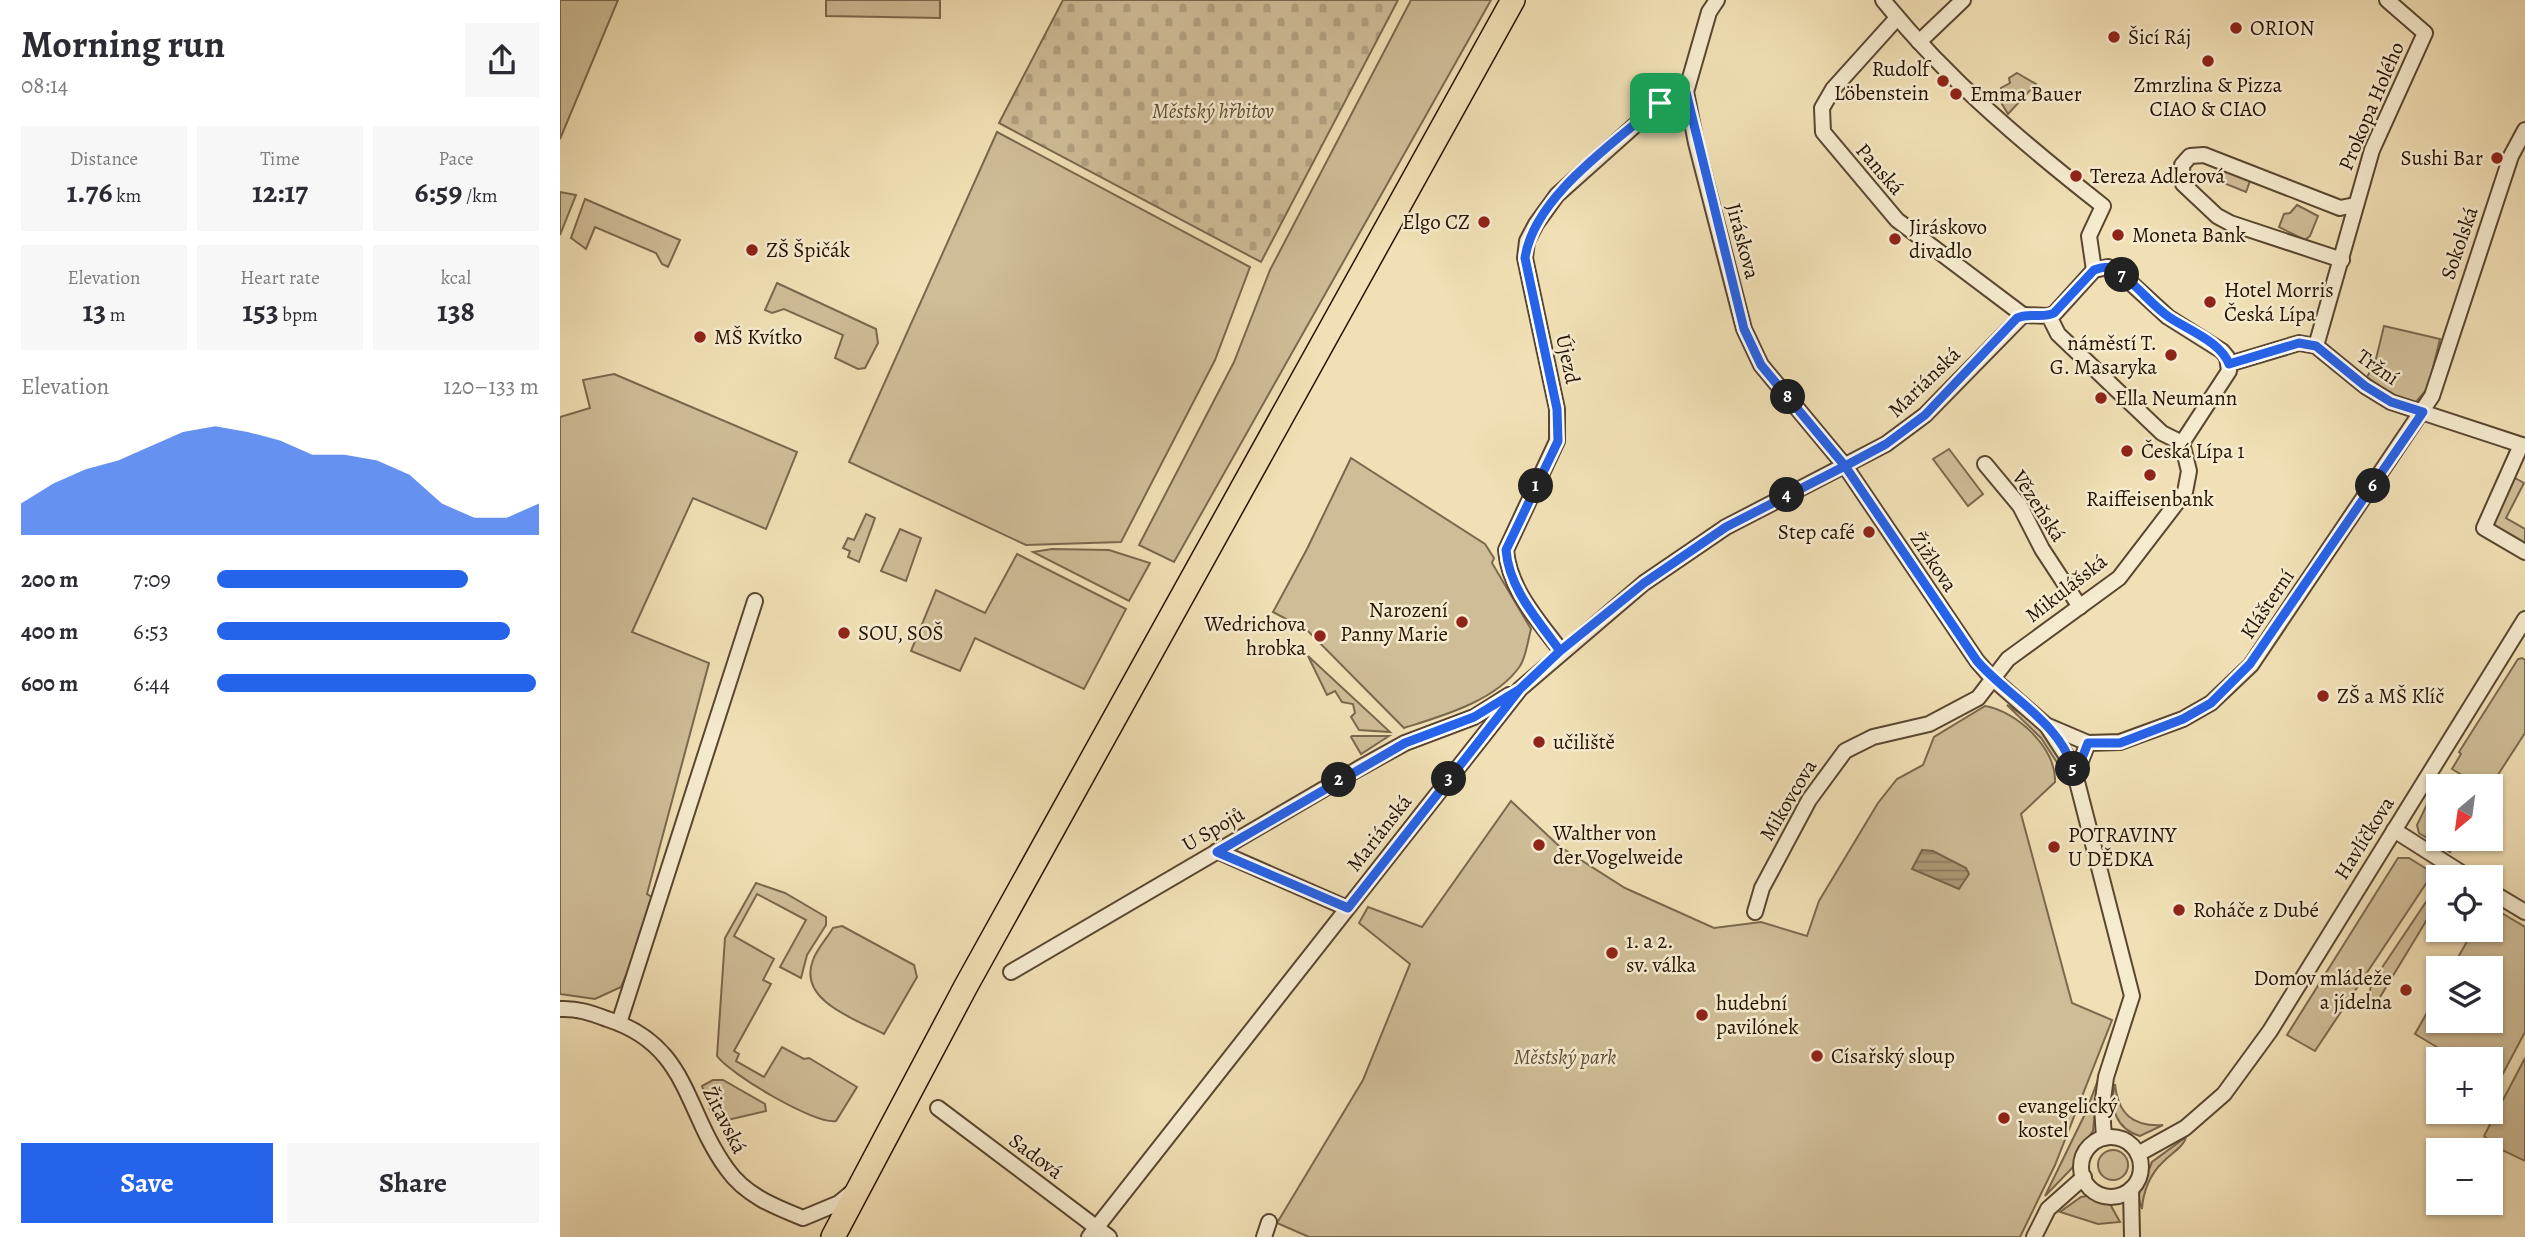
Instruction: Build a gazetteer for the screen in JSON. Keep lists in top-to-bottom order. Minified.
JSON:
{"streets":{"street":["Prokopa Holého","Panská","Jiráskova","Sokolská","Újezd","Tržní","Mariánská","Vězeňská","Žižkova","Mikulášská","Klášterní","Mikovcova","U Spojů","Havlíčkova","Žitavská","Sadová"]},"crossings":[["Panská","Mariánská"],["Jiráskova","Újezd"],["Jiráskova","Mariánská"],["Jiráskova","Žižkova"],["Sokolská","Tržní"],["Sokolská","Klášterní"],["Újezd","Mariánská"],["Tržní","Klášterní"],["Mariánská","Žižkova"],["Mariánská","U Spojů"],["Mariánská","Sadová"],["Vězeňská","Mikulášská"],["Žižkova","Mikulášská"],["Žižkova","Mikovcova"],["Mikulášská","Mikovcova"]],"parks":["Městský hřbitov","Městský park"],"places":["ORION","Šicí Ráj","Zmrzlina & Pizza CIAO & CIAO","Rudolf Löbenstein","Emma Bauer","Sushi Bar","Tereza Adlerová","Elgo CZ","Moneta Bank","Jiráskovo divadlo","ZŠ Špičák","Hotel Morris Česká Lípa","MŠ Kvítko","náměstí T. G. Masaryka","Ella Neumann","Česká Lípa 1","Raiffeisenbank","Step café","Narození Panny Marie","SOU, SOŠ","Wedrichova hrobka","ZŠ a MŠ Klíč","učiliště","Walther von der Vogelweide","POTRAVINY U DĚDKA","Roháče z Dubé","1. a 2. sv. válka","Domov mládeže a jídelna","hudební pavilónek","Císařský sloup","evangelický kostel"],"north":"bottom left","page":{"heading":["Morning run","08:14"],"stats":[["Distance","1.76 km"],["Time","12:17"],["Pace","6:59 /km"],["Elevation","13 m"],["Heart rate","153 bpm"],["kcal","138"]],"pins":["7","8","1","6","4","5","3","2"],"chart":["Elevation","120–133 m"],"list":[{"name":"200 m","note":"7:09"},{"name":"400 m","note":"6:53"},{"name":"600 m","note":"6:44"}],"map_buttons":["+","−"],"buttons":["Save","Share"]}}
